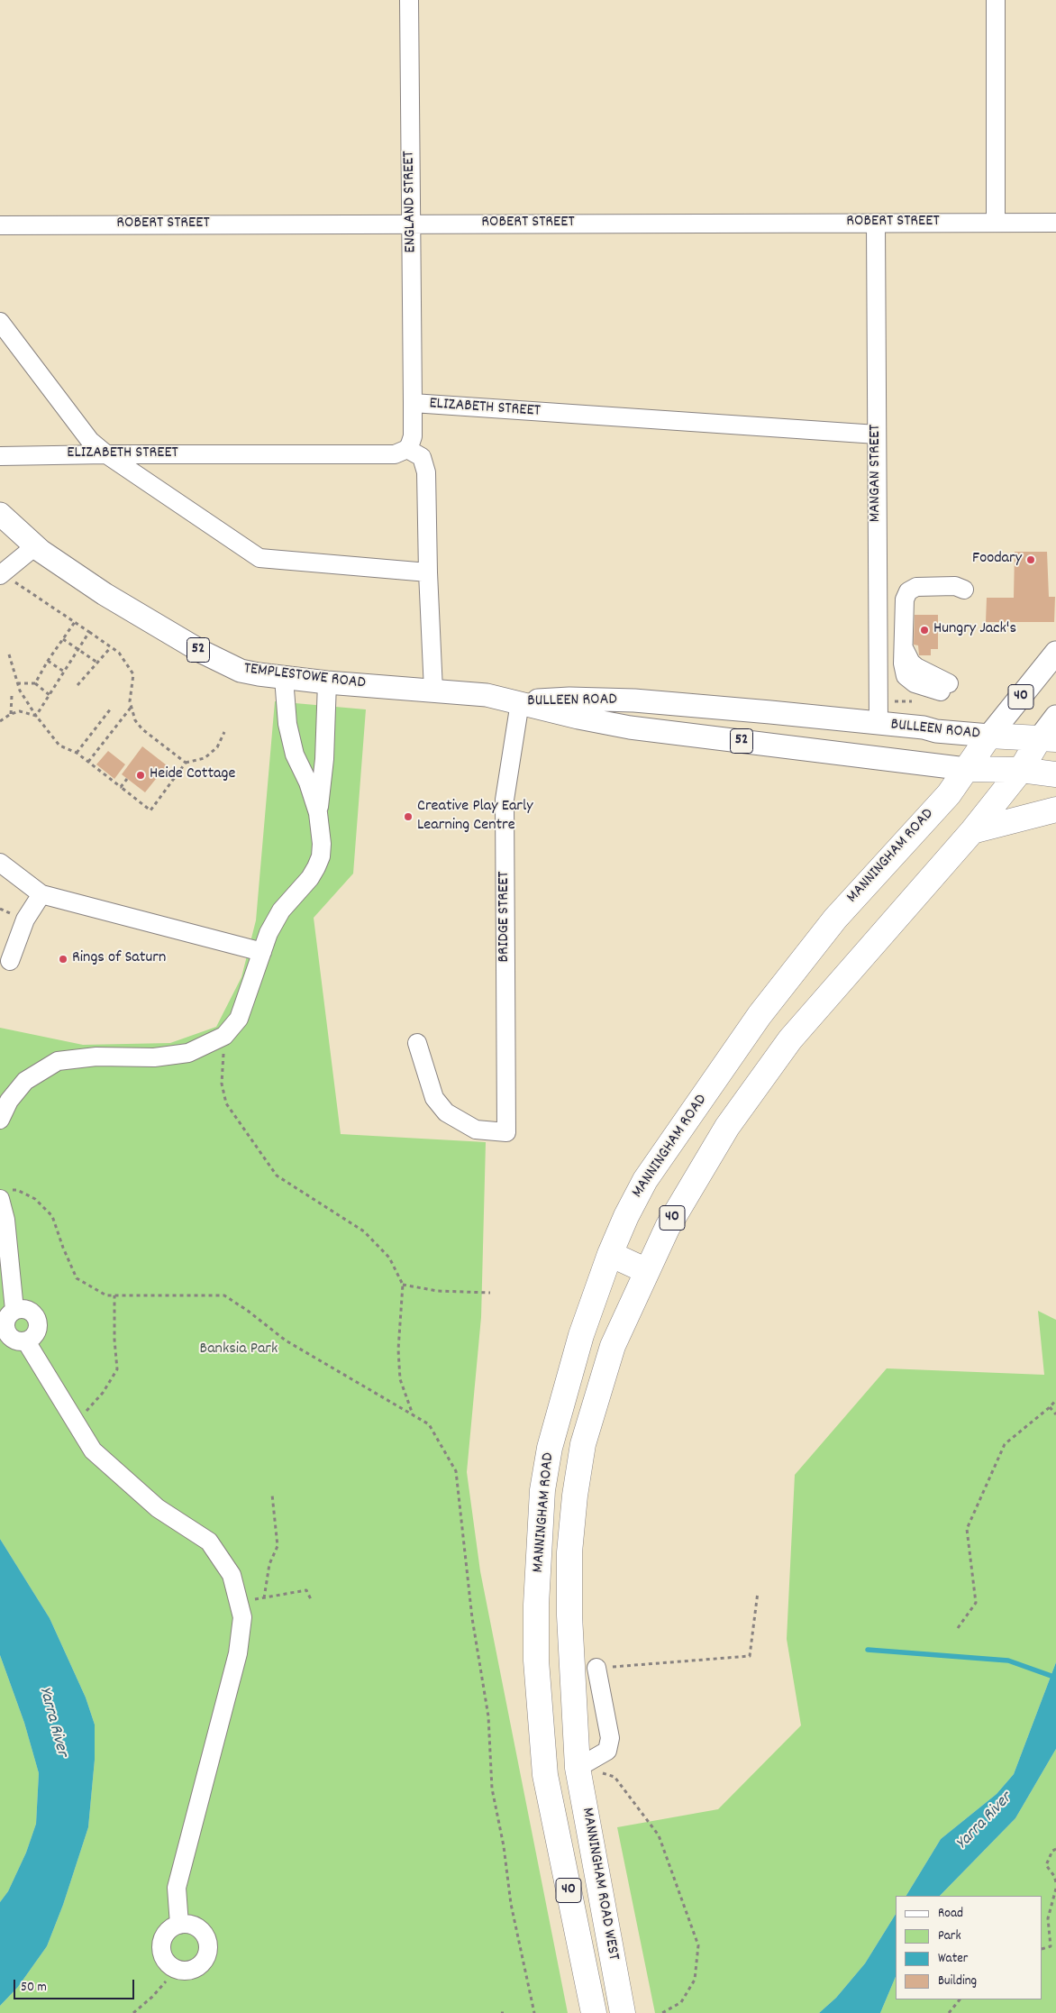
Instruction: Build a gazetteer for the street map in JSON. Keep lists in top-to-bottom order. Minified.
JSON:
{"streets":{"highway":["52","40","BULLEEN ROAD","MANNINGHAM ROAD","MANNINGHAM ROAD WEST"],"main road":["TEMPLESTOWE ROAD"],"street":["ENGLAND STREET","ROBERT STREET","ELIZABETH STREET","MANGAN STREET","BRIDGE STREET"]},"crossings":[["ENGLAND STREET","ROBERT STREET"],["ENGLAND STREET","ELIZABETH STREET"],["ROBERT STREET","MANGAN STREET"],["ELIZABETH STREET","MANGAN STREET"],["MANGAN STREET","BULLEEN ROAD"],["TEMPLESTOWE ROAD","BULLEEN ROAD"],["TEMPLESTOWE ROAD","BRIDGE STREET"],["BULLEEN ROAD","MANNINGHAM ROAD"],["BULLEEN ROAD","BRIDGE STREET"],["MANNINGHAM ROAD","MANNINGHAM ROAD WEST"]],"water":["Yarra River"],"parks":["Banksia Park"],"places":["Foodary","Hungry Jack's","Heide Cottage","Creative Play Early Learning Centre","Rings of Saturn"],"legend":["Road","Park","Water","Building"],"scale_bar":"50 m"}
